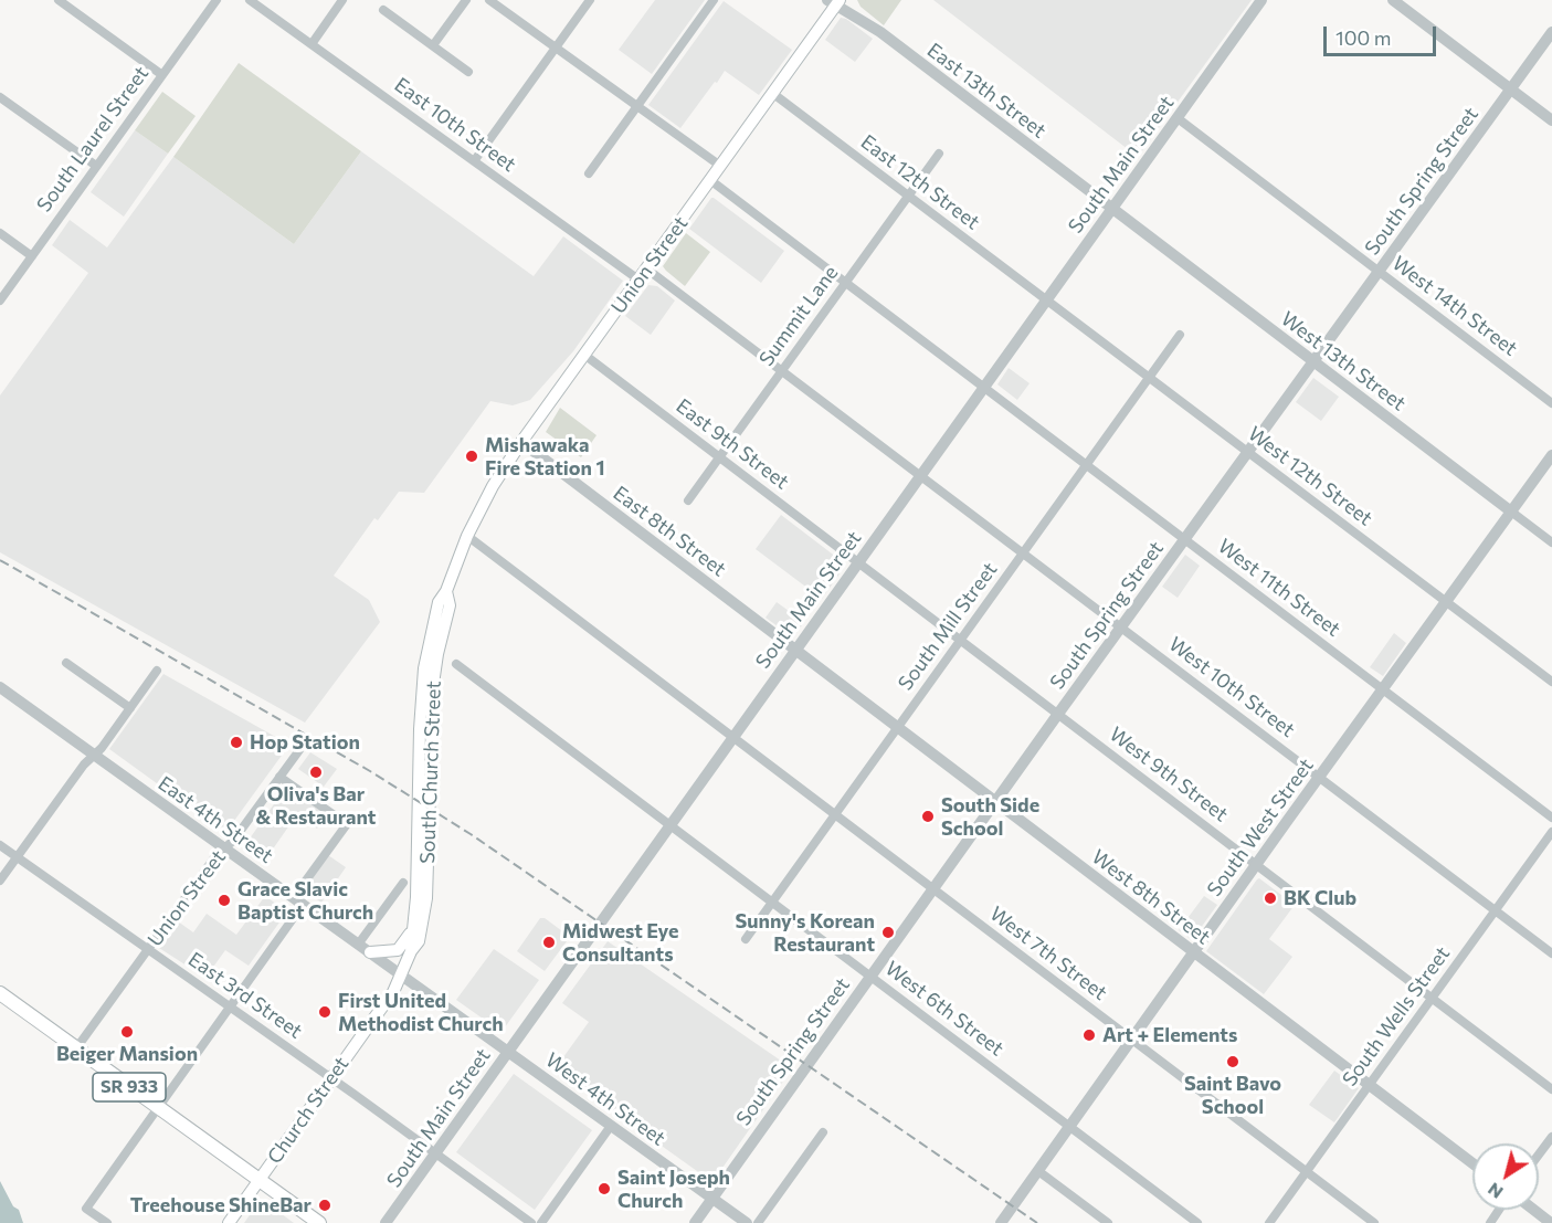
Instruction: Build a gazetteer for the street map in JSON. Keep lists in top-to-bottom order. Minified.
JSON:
{"streets":{"main road":["Union Street","South Church Street","SR 933","Church Street"],"street":["East 13th Street","East 10th Street","South Laurel Street","South Main Street","South Spring Street","East 12th Street","West 14th Street","Summit Lane","West 13th Street","East 9th Street","West 12th Street","East 8th Street","West 11th Street","South Mill Street","West 10th Street","West 9th Street","East 4th Street","South West Street","West 8th Street","West 7th Street","East 3rd Street","West 6th Street","South Wells Street","West 4th Street"]},"crossings":[["East 13th Street","South Main Street"],["East 13th Street","Union Street"],["East 13th Street","West 13th Street"],["East 10th Street","Union Street"],["South Main Street","East 12th Street"],["South Main Street","West 14th Street"],["South Main Street","West 13th Street"],["South Main Street","East 9th Street"],["South Main Street","West 12th Street"],["South Main Street","East 8th Street"],["South Main Street","West 11th Street"],["South Main Street","West 10th Street"],["South Main Street","West 9th Street"],["South Main Street","East 4th Street"],["South Main Street","West 8th Street"],["South Main Street","West 7th Street"],["South Main Street","East 3rd Street"],["South Main Street","West 6th Street"],["South Main Street","West 4th Street"],["South Spring Street","West 14th Street"],["South Spring Street","West 13th Street"],["South Spring Street","West 12th Street"],["South Spring Street","West 11th Street"],["South Spring Street","West 10th Street"],["South Spring Street","West 9th Street"],["South Spring Street","West 8th Street"],["South Spring Street","West 7th Street"],["South Spring Street","West 6th Street"],["South Spring Street","West 4th Street"],["East 12th Street","Union Street"],["East 12th Street","Summit Lane"],["East 12th Street","West 12th Street"],["Union Street","East 9th Street"],["Union Street","East 8th Street"],["Union Street","West 11th Street"],["Union Street","South Church Street"],["Union Street","East 4th Street"],["Union Street","West 7th Street"],["Union Street","East 3rd Street"],["Union Street","SR 933"],["Summit Lane","East 9th Street"],["Summit Lane","West 11th Street"],["West 13th Street","South West Street"],["East 9th Street","West 9th Street"],["West 12th Street","South Mill Street"],["West 12th Street","South West Street"],["East 8th Street","West 8th Street"],["West 11th Street","South Mill Street"],["West 11th Street","South West Street"],["South Mill Street","West 10th Street"],["South Mill Street","West 9th Street"],["South Mill Street","West 8th Street"],["South Mill Street","West 7th Street"],["South Mill Street","West 6th Street"],["West 10th Street","South West Street"],["West 10th Street","South Wells Street"],["South Church Street","East 4th Street"],["South Church Street","West 7th Street"],["South Church Street","Church Street"],["West 9th Street","South West Street"],["West 9th Street","South Wells Street"],["East 4th Street","West 4th Street"],["East 4th Street","Church Street"],["South West Street","West 8th Street"],["South West Street","West 7th Street"],["South West Street","West 6th Street"],["West 8th Street","South Wells Street"],["West 7th Street","South Wells Street"],["East 3rd Street","Church Street"],["SR 933","Church Street"]],"places":["Mishawaka Fire Station 1","Hop Station","Oliva's Bar & Restaurant","South Side School","BK Club","Grace Slavic Baptist Church","Sunny's Korean Restaurant","Midwest Eye Consultants","First United Methodist Church","Beiger Mansion","Art + Elements","Saint Bavo School","Saint Joseph Church","Treehouse ShineBar"],"scale_bar":"100 m","north":"bottom left"}
